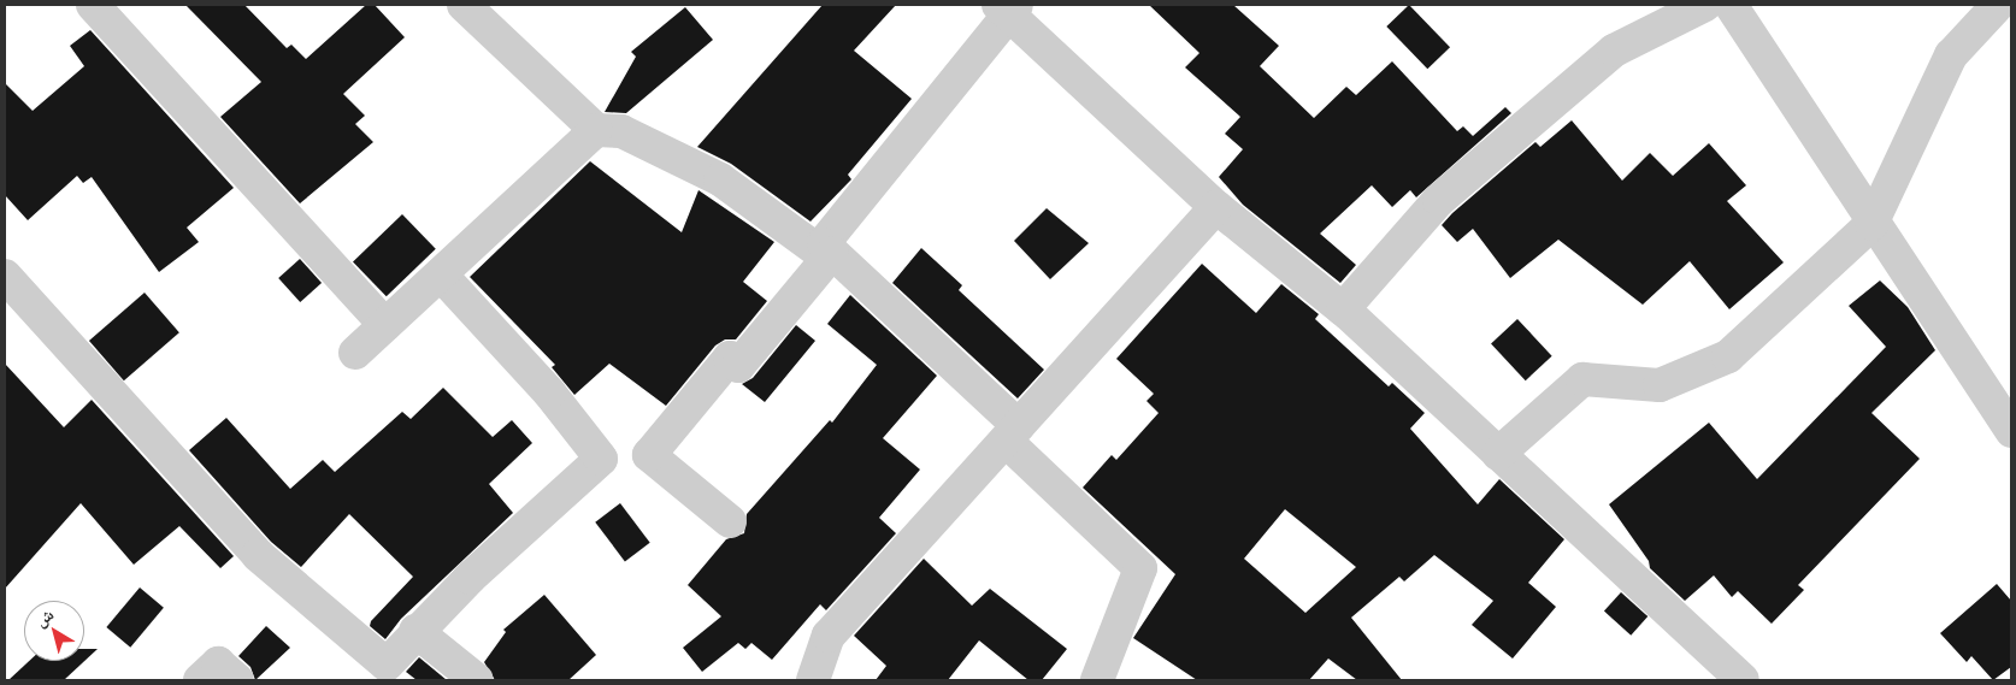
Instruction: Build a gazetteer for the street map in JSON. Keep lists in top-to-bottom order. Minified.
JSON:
{"north":"top left"}
